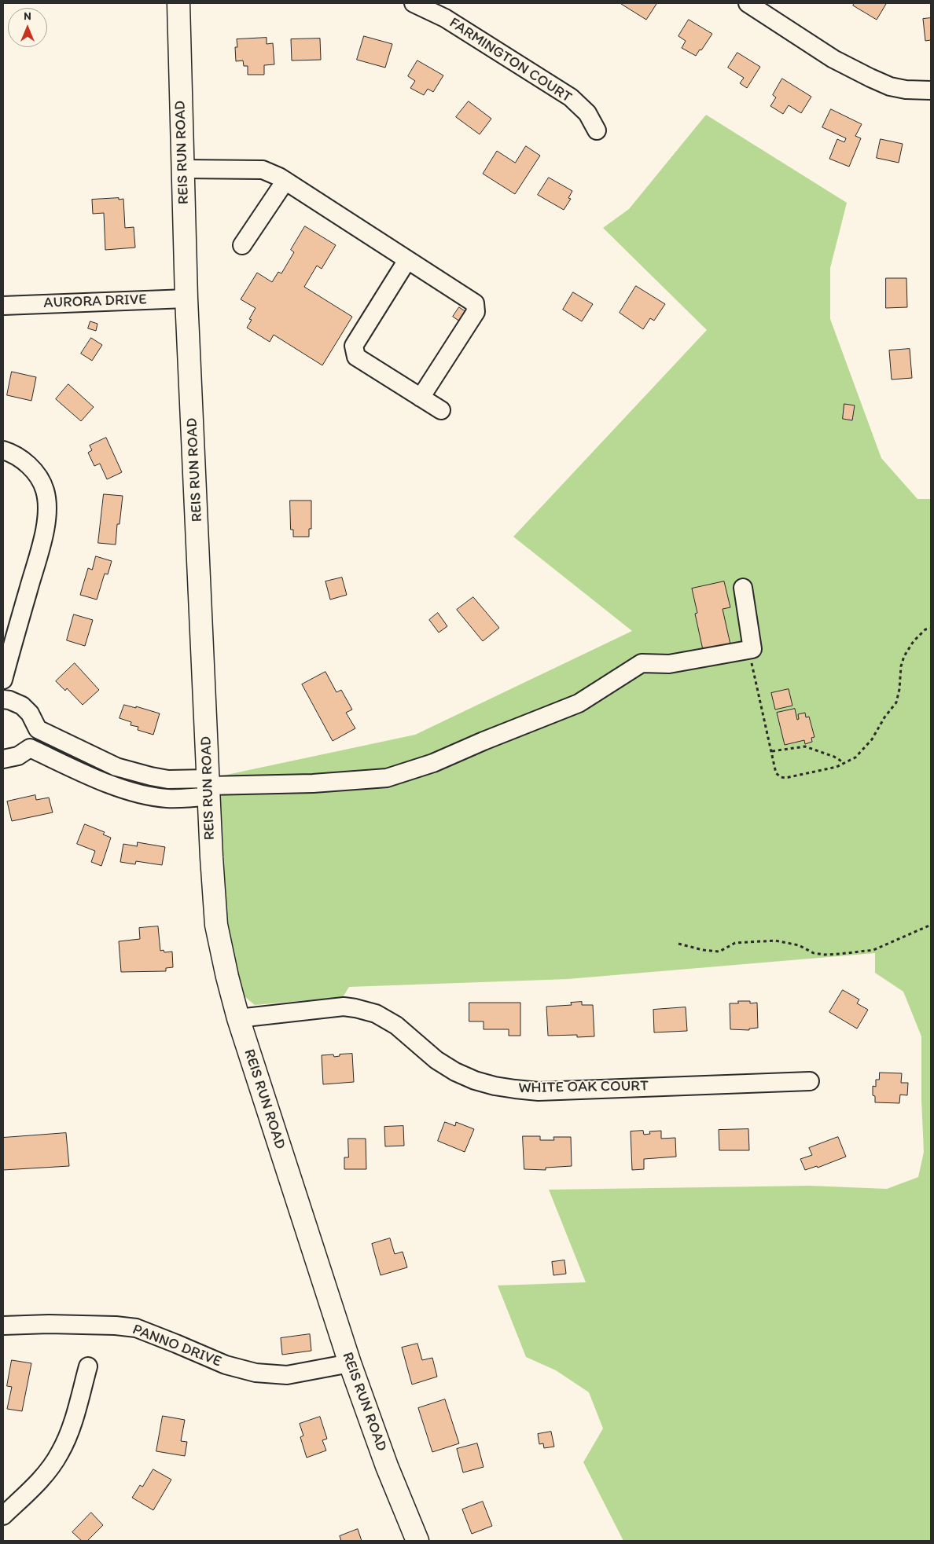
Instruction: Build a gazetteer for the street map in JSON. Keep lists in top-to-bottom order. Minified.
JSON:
{"streets":{"main road":["REIS RUN ROAD"],"street":["FARMINGTON COURT","AURORA DRIVE","WHITE OAK COURT","PANNO DRIVE"]},"crossings":[["REIS RUN ROAD","AURORA DRIVE"],["REIS RUN ROAD","WHITE OAK COURT"],["REIS RUN ROAD","PANNO DRIVE"]],"north":"top"}
